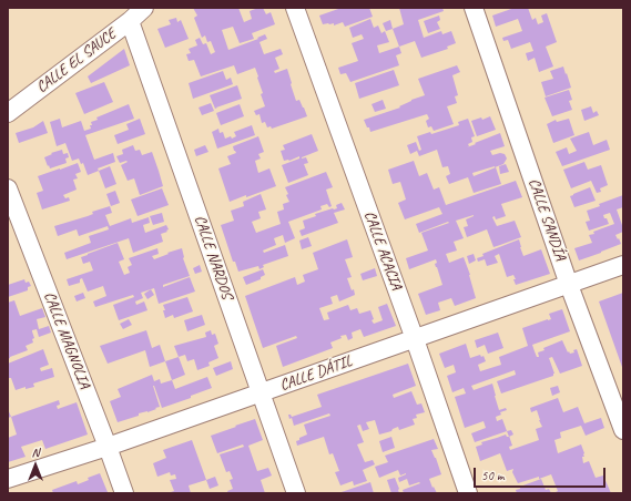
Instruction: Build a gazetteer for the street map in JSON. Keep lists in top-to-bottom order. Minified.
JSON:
{"streets":{"street":["CALLE EL SAUCE","CALLE SANDÍA","CALLE ACACIA","CALLE NARDOS","CALLE MAGNOLIA","CALLE DÁTIL"]},"crossings":[["CALLE EL SAUCE","CALLE NARDOS"],["CALLE SANDÍA","CALLE DÁTIL"],["CALLE ACACIA","CALLE DÁTIL"],["CALLE NARDOS","CALLE DÁTIL"],["CALLE MAGNOLIA","CALLE DÁTIL"]],"scale_bar":"50 m","north":"top"}
